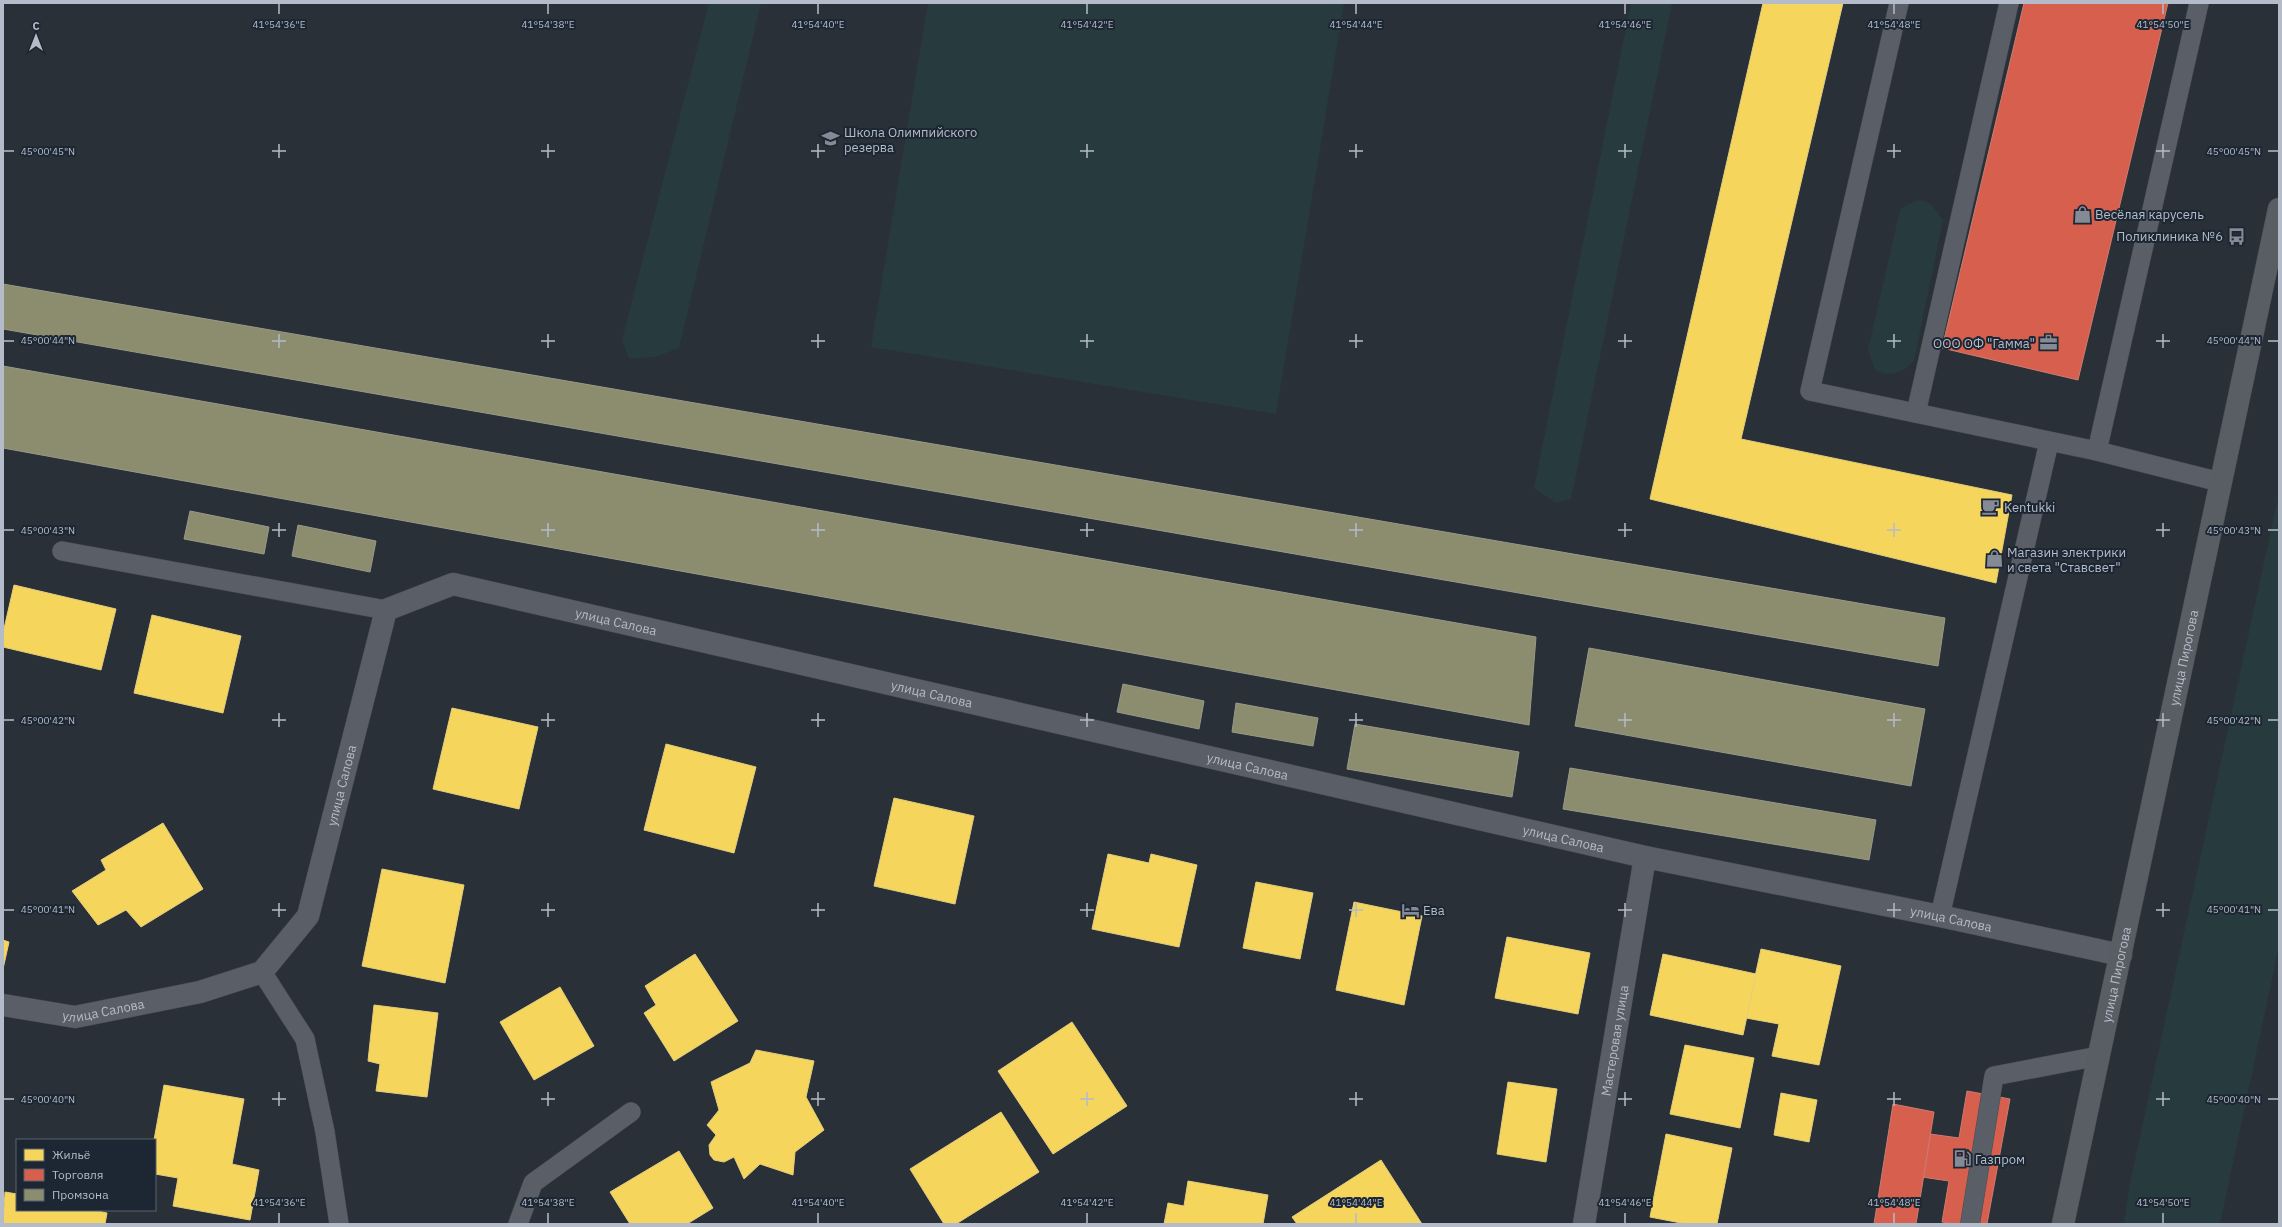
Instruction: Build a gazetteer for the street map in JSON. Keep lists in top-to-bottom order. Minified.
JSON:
{"streets":{"main road":["улица Пирогова"],"street":["улица Салова","Мастеровая улица"]},"crossings":[["улица Салова","улица Пирогова"],["улица Салова","Мастеровая улица"]],"places":{"school or university":["Школа Олимпийского резерва"],"shop":["Весёлая карусель","Магазин электрики и света \"Ставсвет\""],"bus stop":["Поликлиника №6"],"office":["ООО ОФ \"Гамма\""],"cafe":["Kentukki"],"hotel":["Ева"],"fuel station":["Газпром"]},"legend":["Жильё","Торговля","Промзона"],"north":"top","coordinates":["41°54'36\"E","41°54'38\"E","41°54'40\"E","41°54'42\"E","41°54'44\"E","41°54'46\"E","41°54'48\"E","41°54'50\"E","45°00'45\"N","45°00'44\"N","45°00'43\"N","45°00'42\"N","45°00'41\"N","45°00'40\"N"]}
